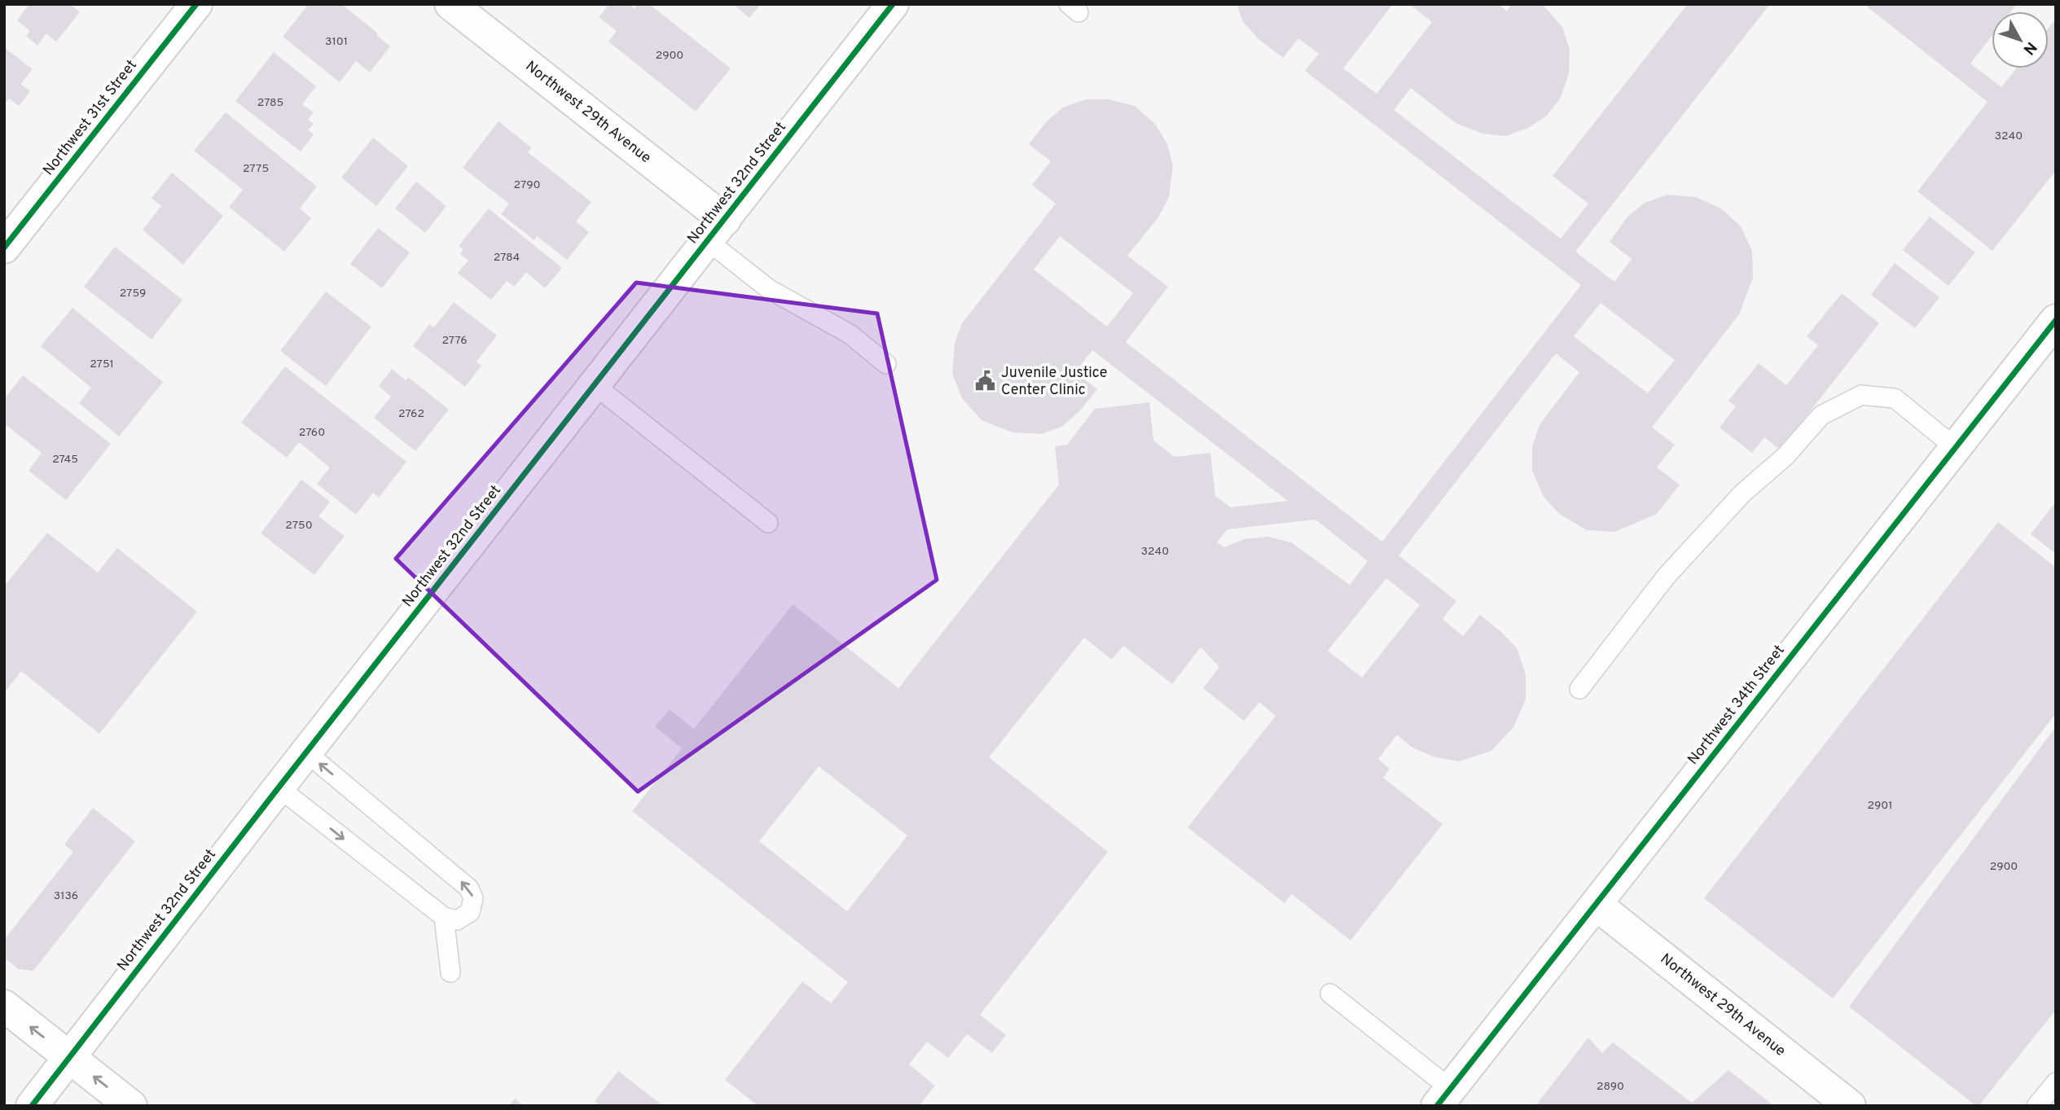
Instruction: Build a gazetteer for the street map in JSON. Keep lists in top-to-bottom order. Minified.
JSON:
{"streets":{"main road":["Northwest 29th Avenue","Northwest 31st Street","Northwest 32nd Street","Northwest 34th Street"]},"crossings":[["Northwest 29th Avenue","Northwest 32nd Street"],["Northwest 29th Avenue","Northwest 34th Street"]],"places":{"public building":["Juvenile Justice Center Clinic"]},"house_numbers":["3101","2900","2785","3240","2775","2790","2784","2759","2776","2751","2762","2760","2745","2750","3240","2901","2900","3136","2890"],"north":"bottom right"}
